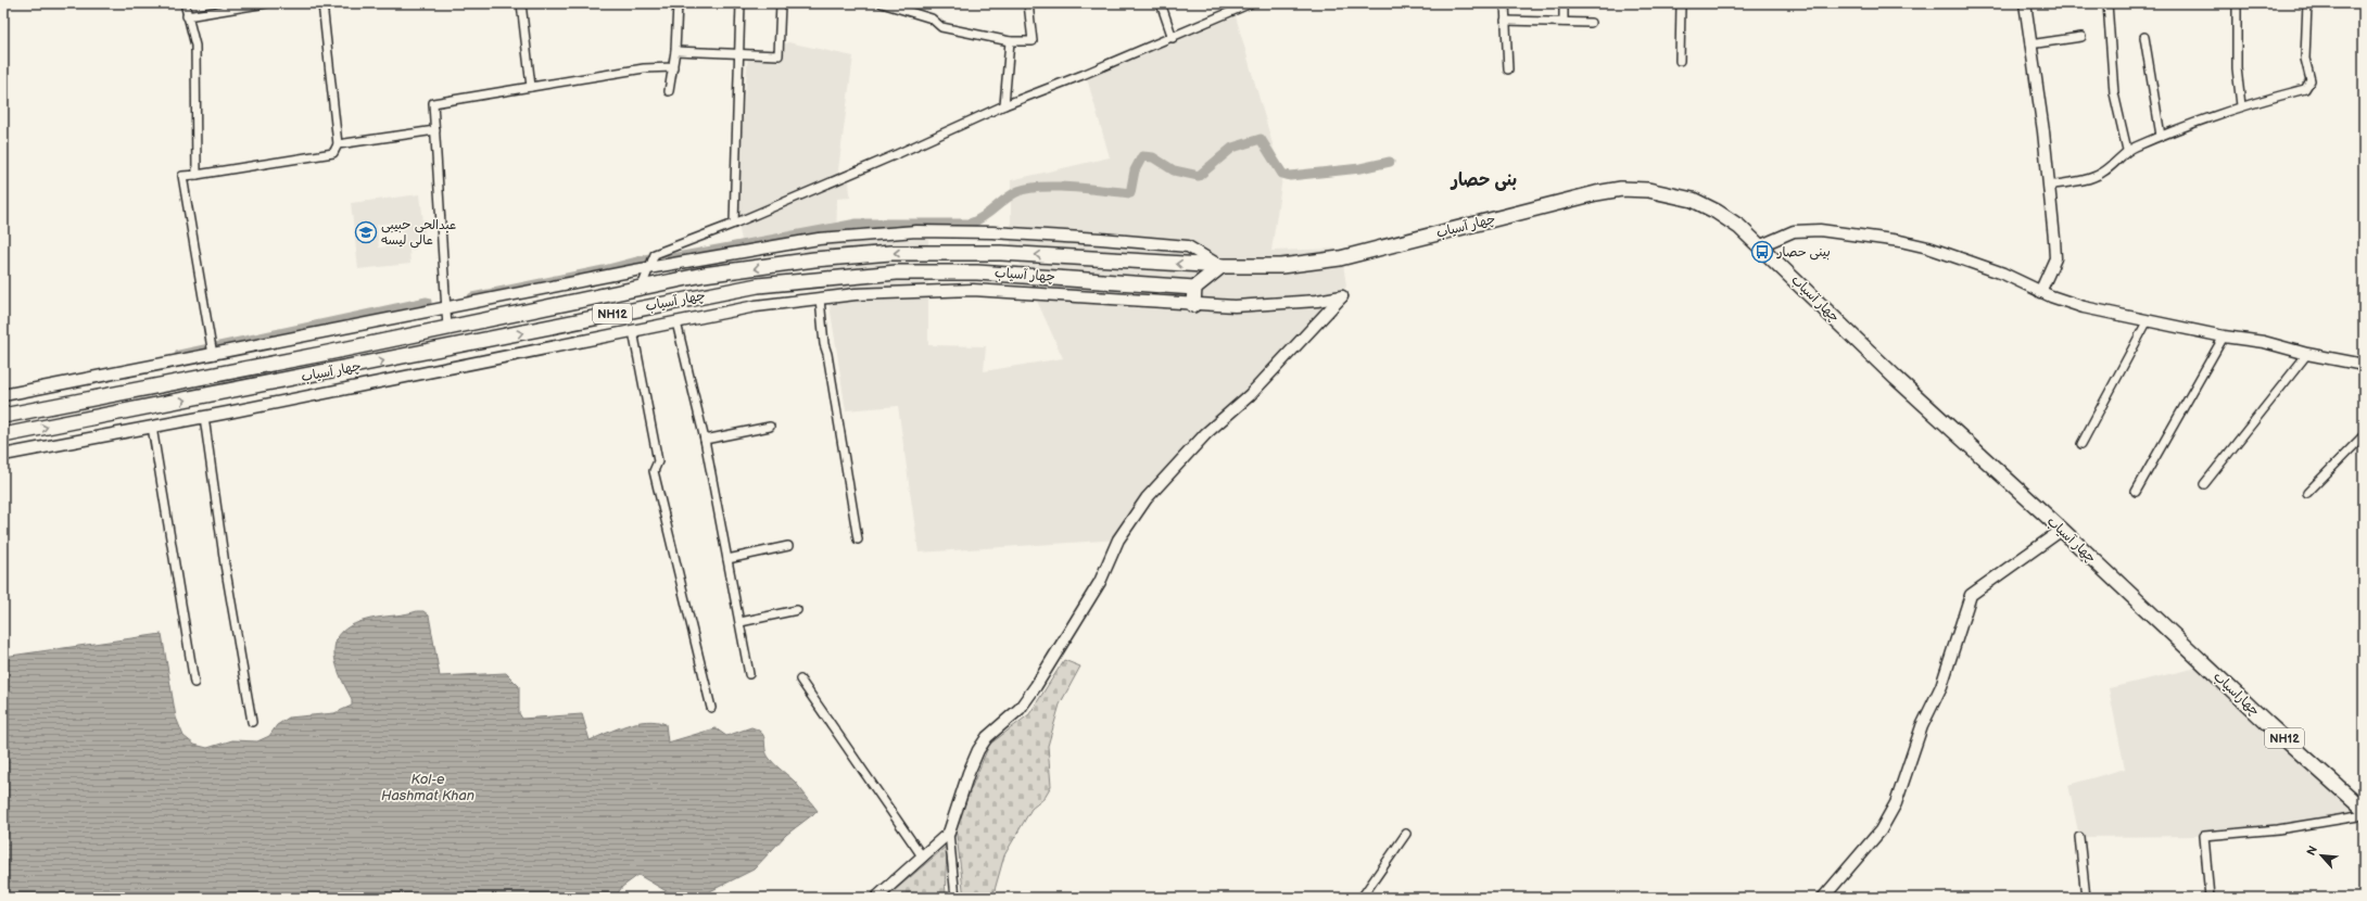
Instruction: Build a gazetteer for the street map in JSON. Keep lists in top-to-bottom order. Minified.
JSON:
{"streets":{"highway":["چهار آسیاب","NH12","چهاراسیاب"]},"crossings":[["چهار آسیاب","چهاراسیاب"]],"districts":["بنی حصار"],"water":["Kol-e Hashmat Khan"],"places":{"school or university":["عبدالحی حبیبی عالی لیسه"],"bus stop":["بینی حصار"]},"north":"top left"}
